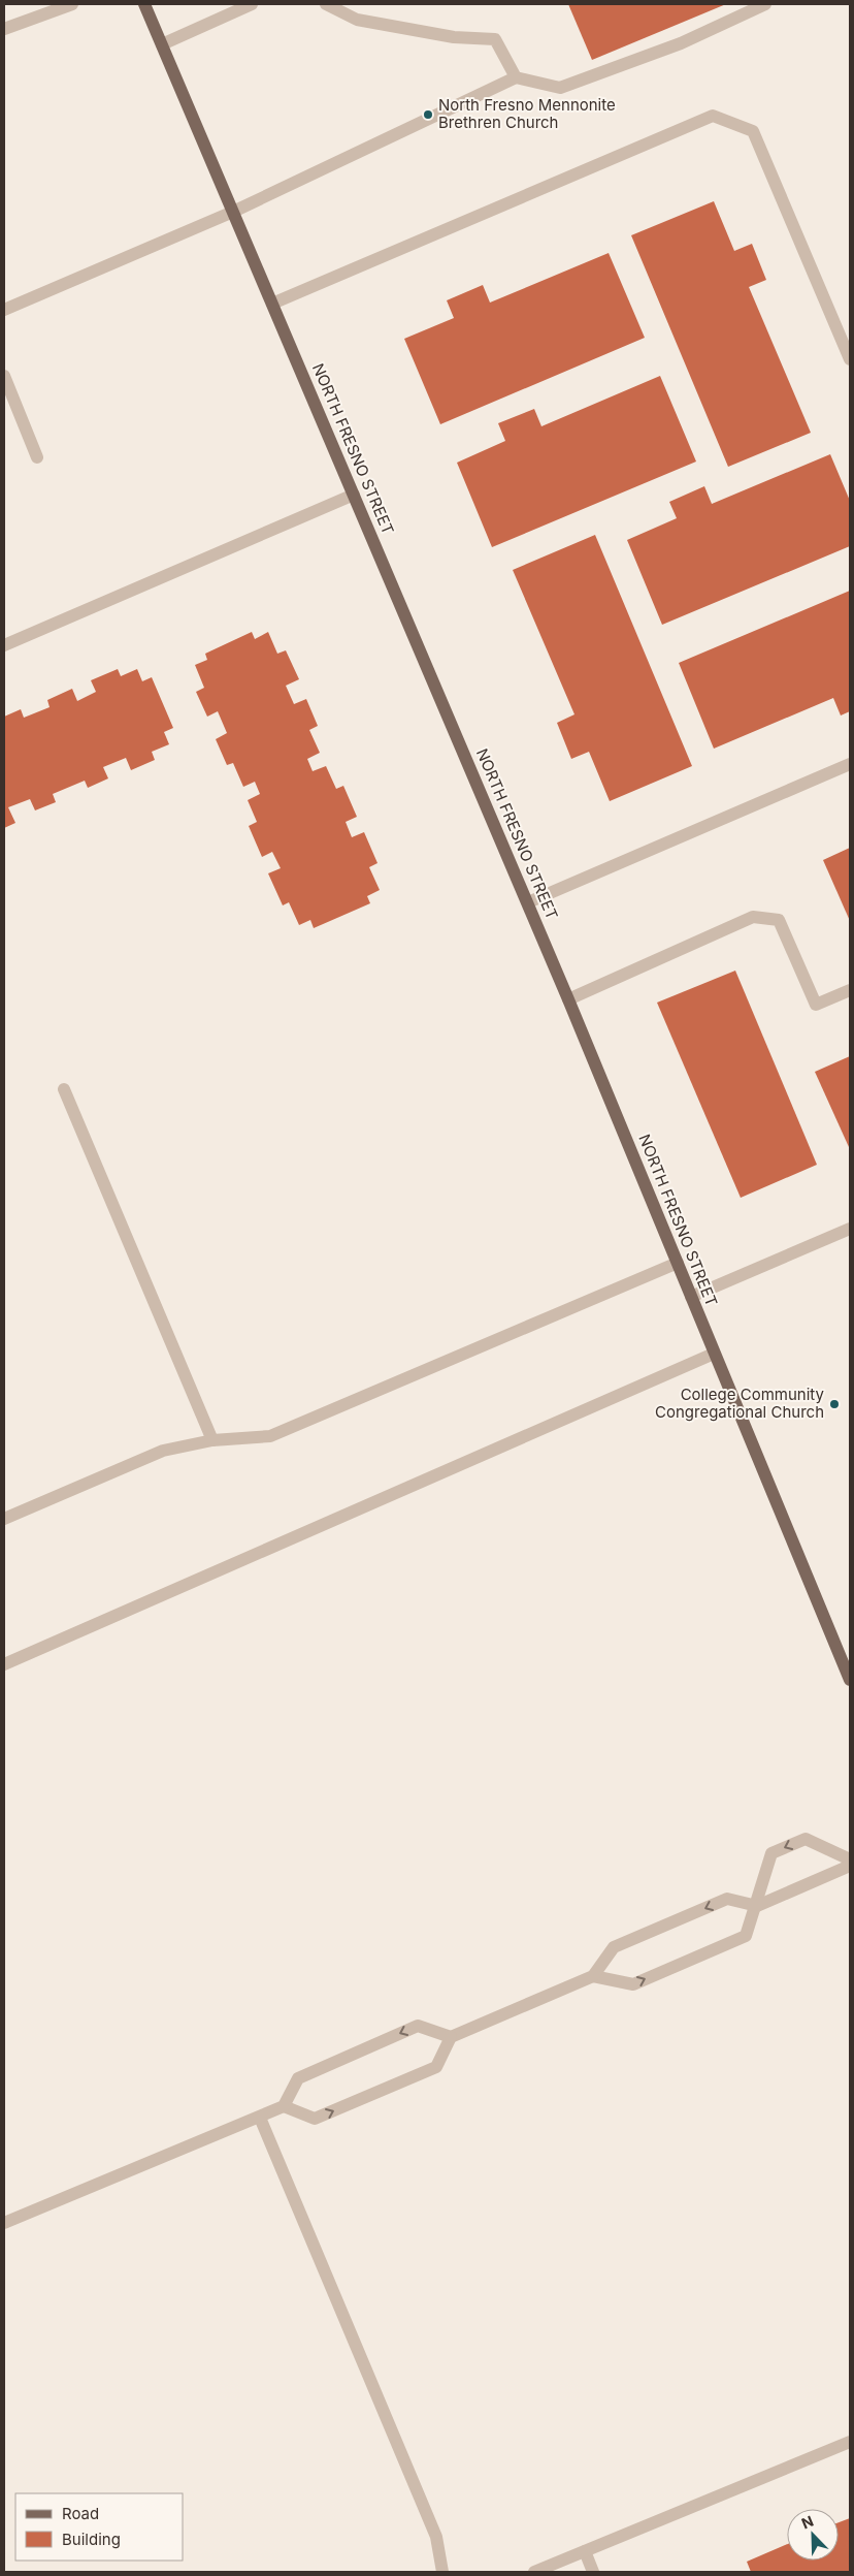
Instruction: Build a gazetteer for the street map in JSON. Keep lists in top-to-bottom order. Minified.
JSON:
{"streets":{"main road":["NORTH FRESNO STREET"]},"places":["North Fresno Mennonite Brethren Church","College Community Congregational Church"],"legend":["Road","Building"],"north":"top left"}
